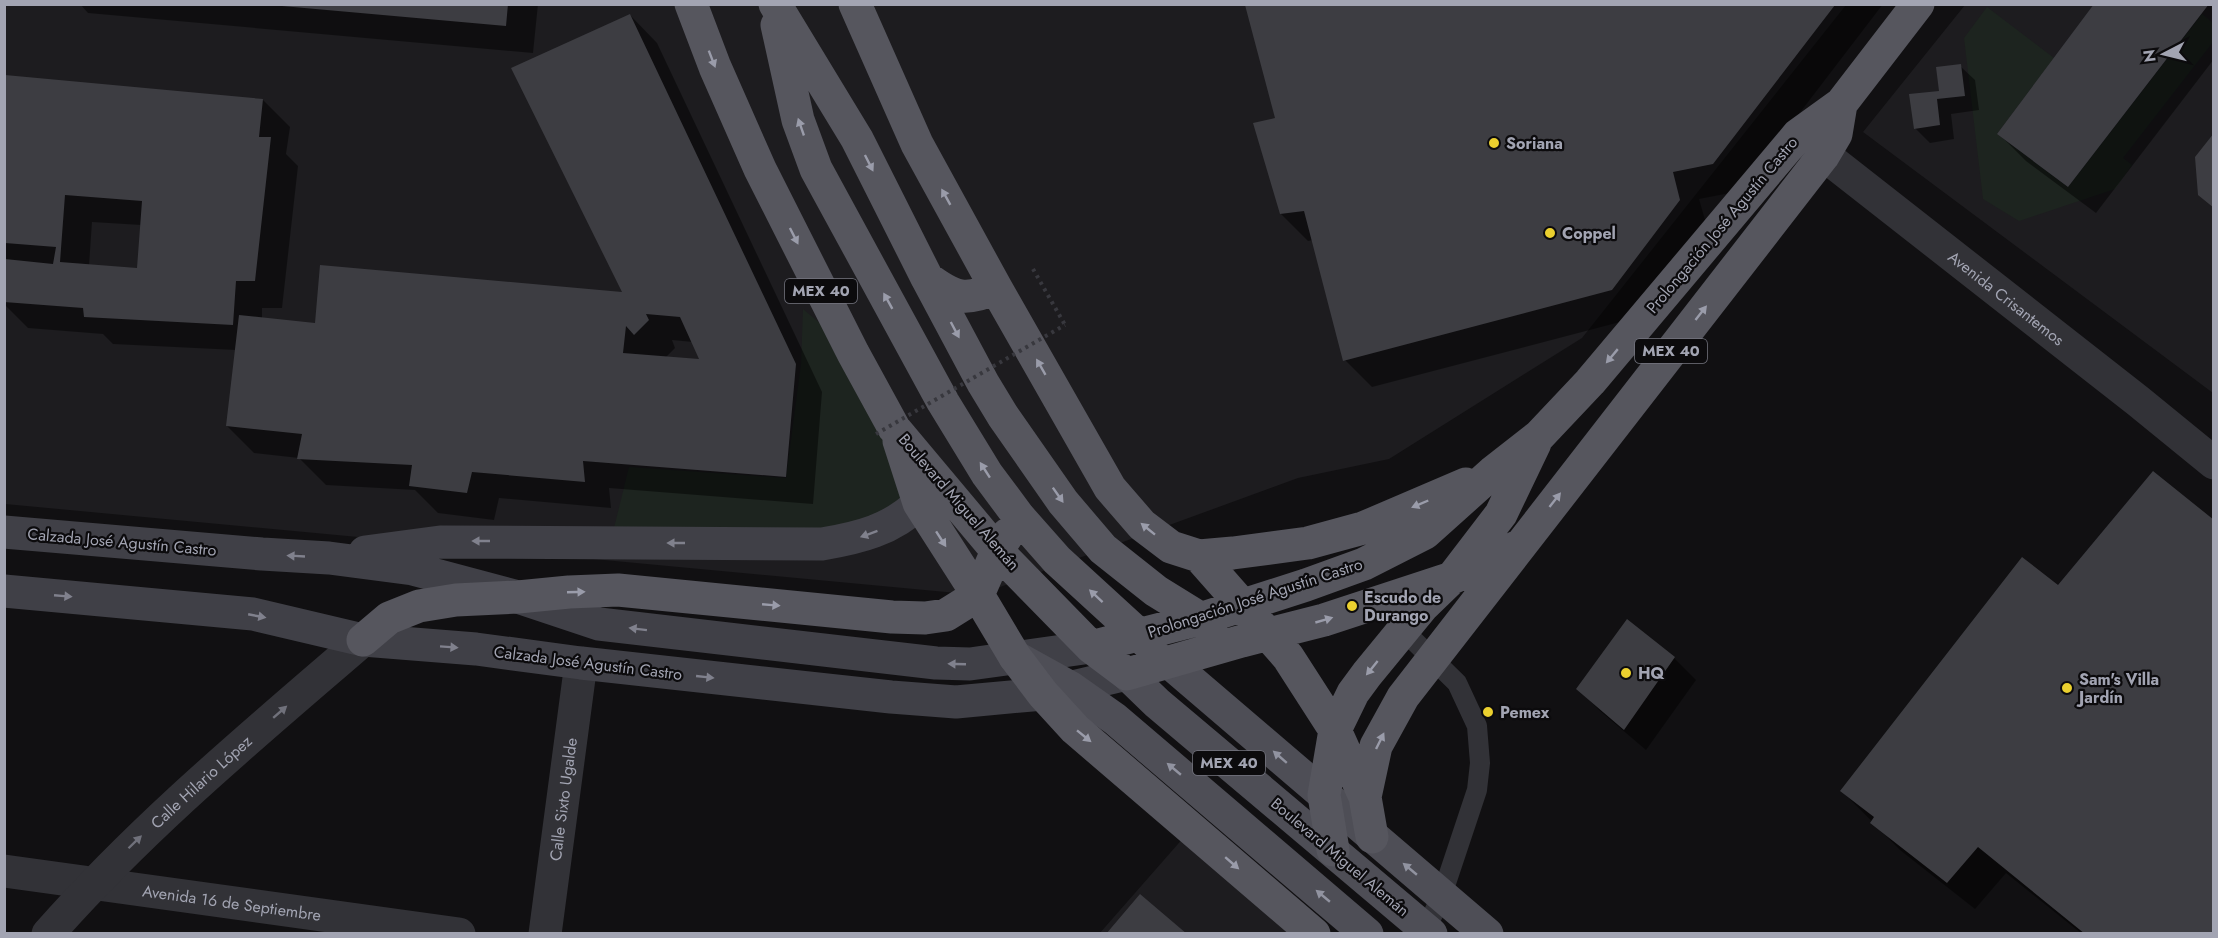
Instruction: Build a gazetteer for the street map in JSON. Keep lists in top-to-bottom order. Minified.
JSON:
{"streets":{"highway":["Prolongación José Agustín Castro","MEX 40","Boulevard Miguel Alemán","Calzada José Agustín Castro"],"street":["Avenida Crisantemos","Calle Hilario López","Calle Sixto Ugalde","Avenida 16 de Septiembre"]},"crossings":[["Prolongación José Agustín Castro","MEX 40"],["Prolongación José Agustín Castro","Avenida Crisantemos"],["Prolongación José Agustín Castro","Boulevard Miguel Alemán"],["Prolongación José Agustín Castro","Calzada José Agustín Castro"],["MEX 40","Calzada José Agustín Castro"],["Boulevard Miguel Alemán","Calzada José Agustín Castro"],["Calzada José Agustín Castro","Calle Hilario López"],["Calzada José Agustín Castro","Calle Sixto Ugalde"],["Calle Hilario López","Avenida 16 de Septiembre"]],"one_way":["Calle Hilario López"],"places":["Soriana","Coppel","Escudo de Durango","HQ","Sam's Villa Jardín","Pemex"],"north":"left"}
